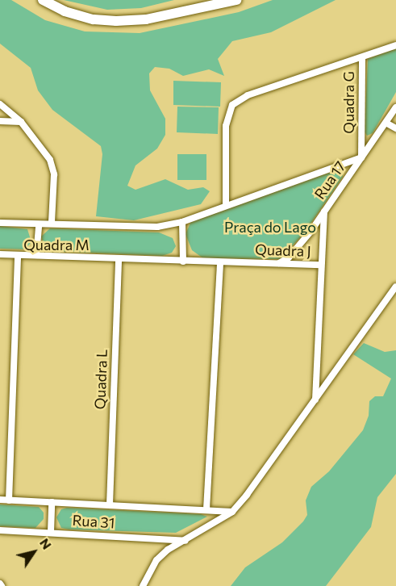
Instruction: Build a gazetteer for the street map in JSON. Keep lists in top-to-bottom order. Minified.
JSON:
{"streets":{"street":["Quadra G","Rua 17","Quadra M","Quadra J","Quadra L","Rua 31"]},"crossings":[["Quadra G","Rua 17"],["Quadra G","Quadra M"],["Rua 17","Quadra J"],["Quadra M","Quadra L"]],"parks":["Praça do Lago"],"north":"top right"}
